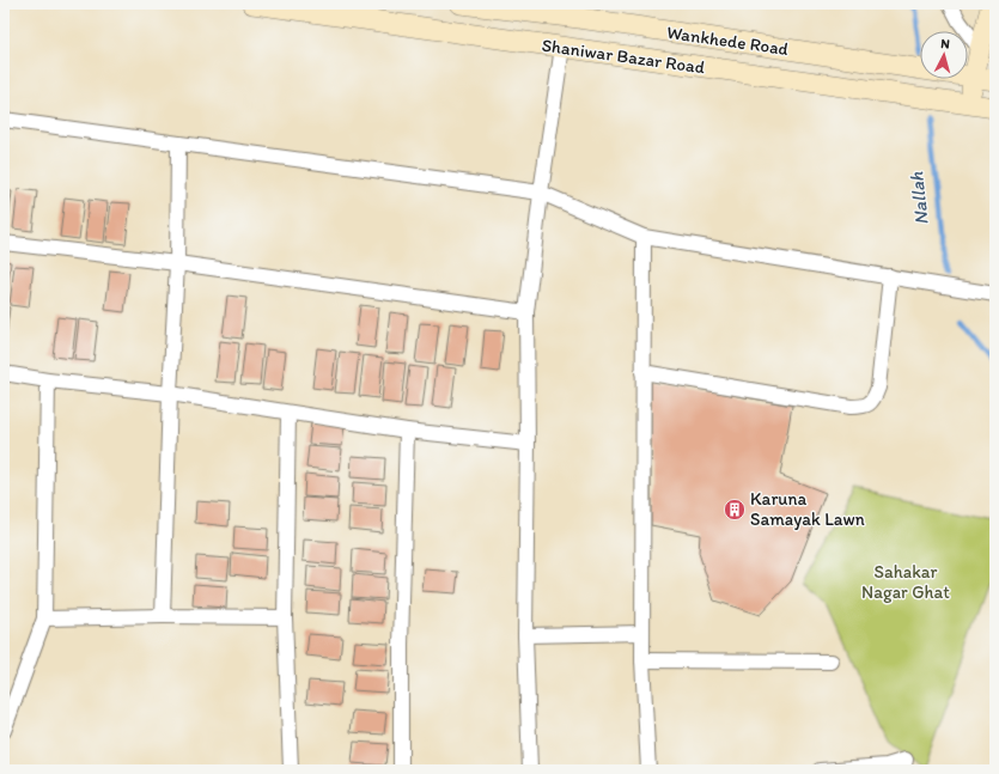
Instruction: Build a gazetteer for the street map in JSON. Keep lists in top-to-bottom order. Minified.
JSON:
{"streets":{"main road":["Wankhede Road","Shaniwar Bazar Road"]},"water":["Nallah"],"parks":["Sahakar Nagar Ghat"],"places":{"building":["Karuna Samayak Lawn"]},"north":"top"}
